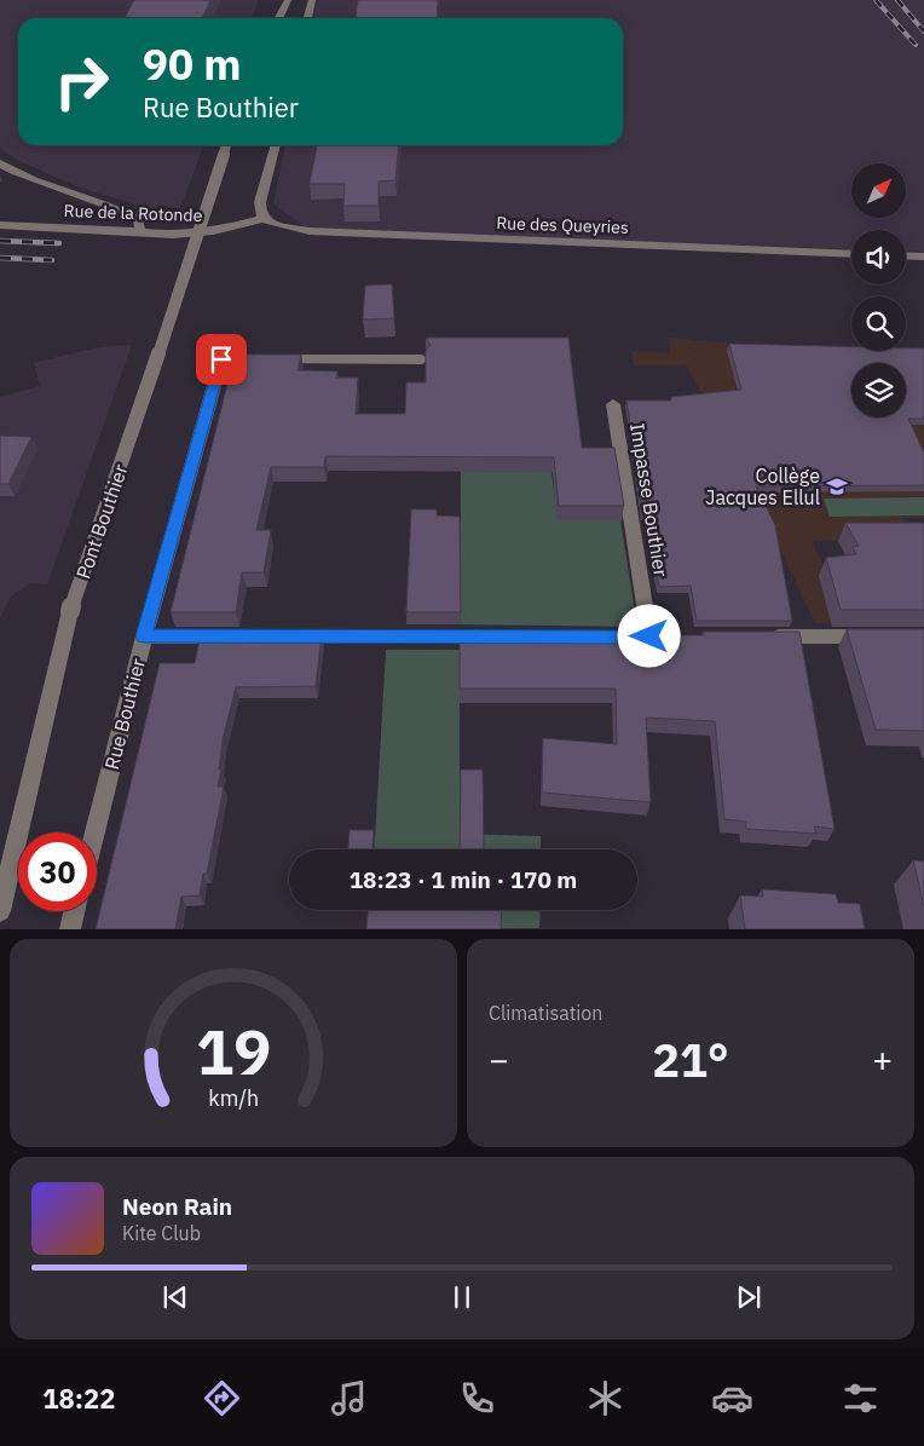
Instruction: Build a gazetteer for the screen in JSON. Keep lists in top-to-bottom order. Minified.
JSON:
{"streets":{"street":["Rue de la Rotonde","Rue des Queyries","Impasse Bouthier","Pont Bouthier","Rue Bouthier"]},"crossings":[["Rue de la Rotonde","Rue des Queyries"]],"places":{"school or university":["Collège Jacques Ellul"]},"north":"top right","page":{"turn":["90 m","Rue Bouthier"],"limit":"30","trip":"18:23 · 1 min · 170 m","tile":"Climatisation","heat":["−","21°","+"],"song":["Neon Rain","Kite Club"],"tabs":"18:22","gauge":["19","km/h"]}}
